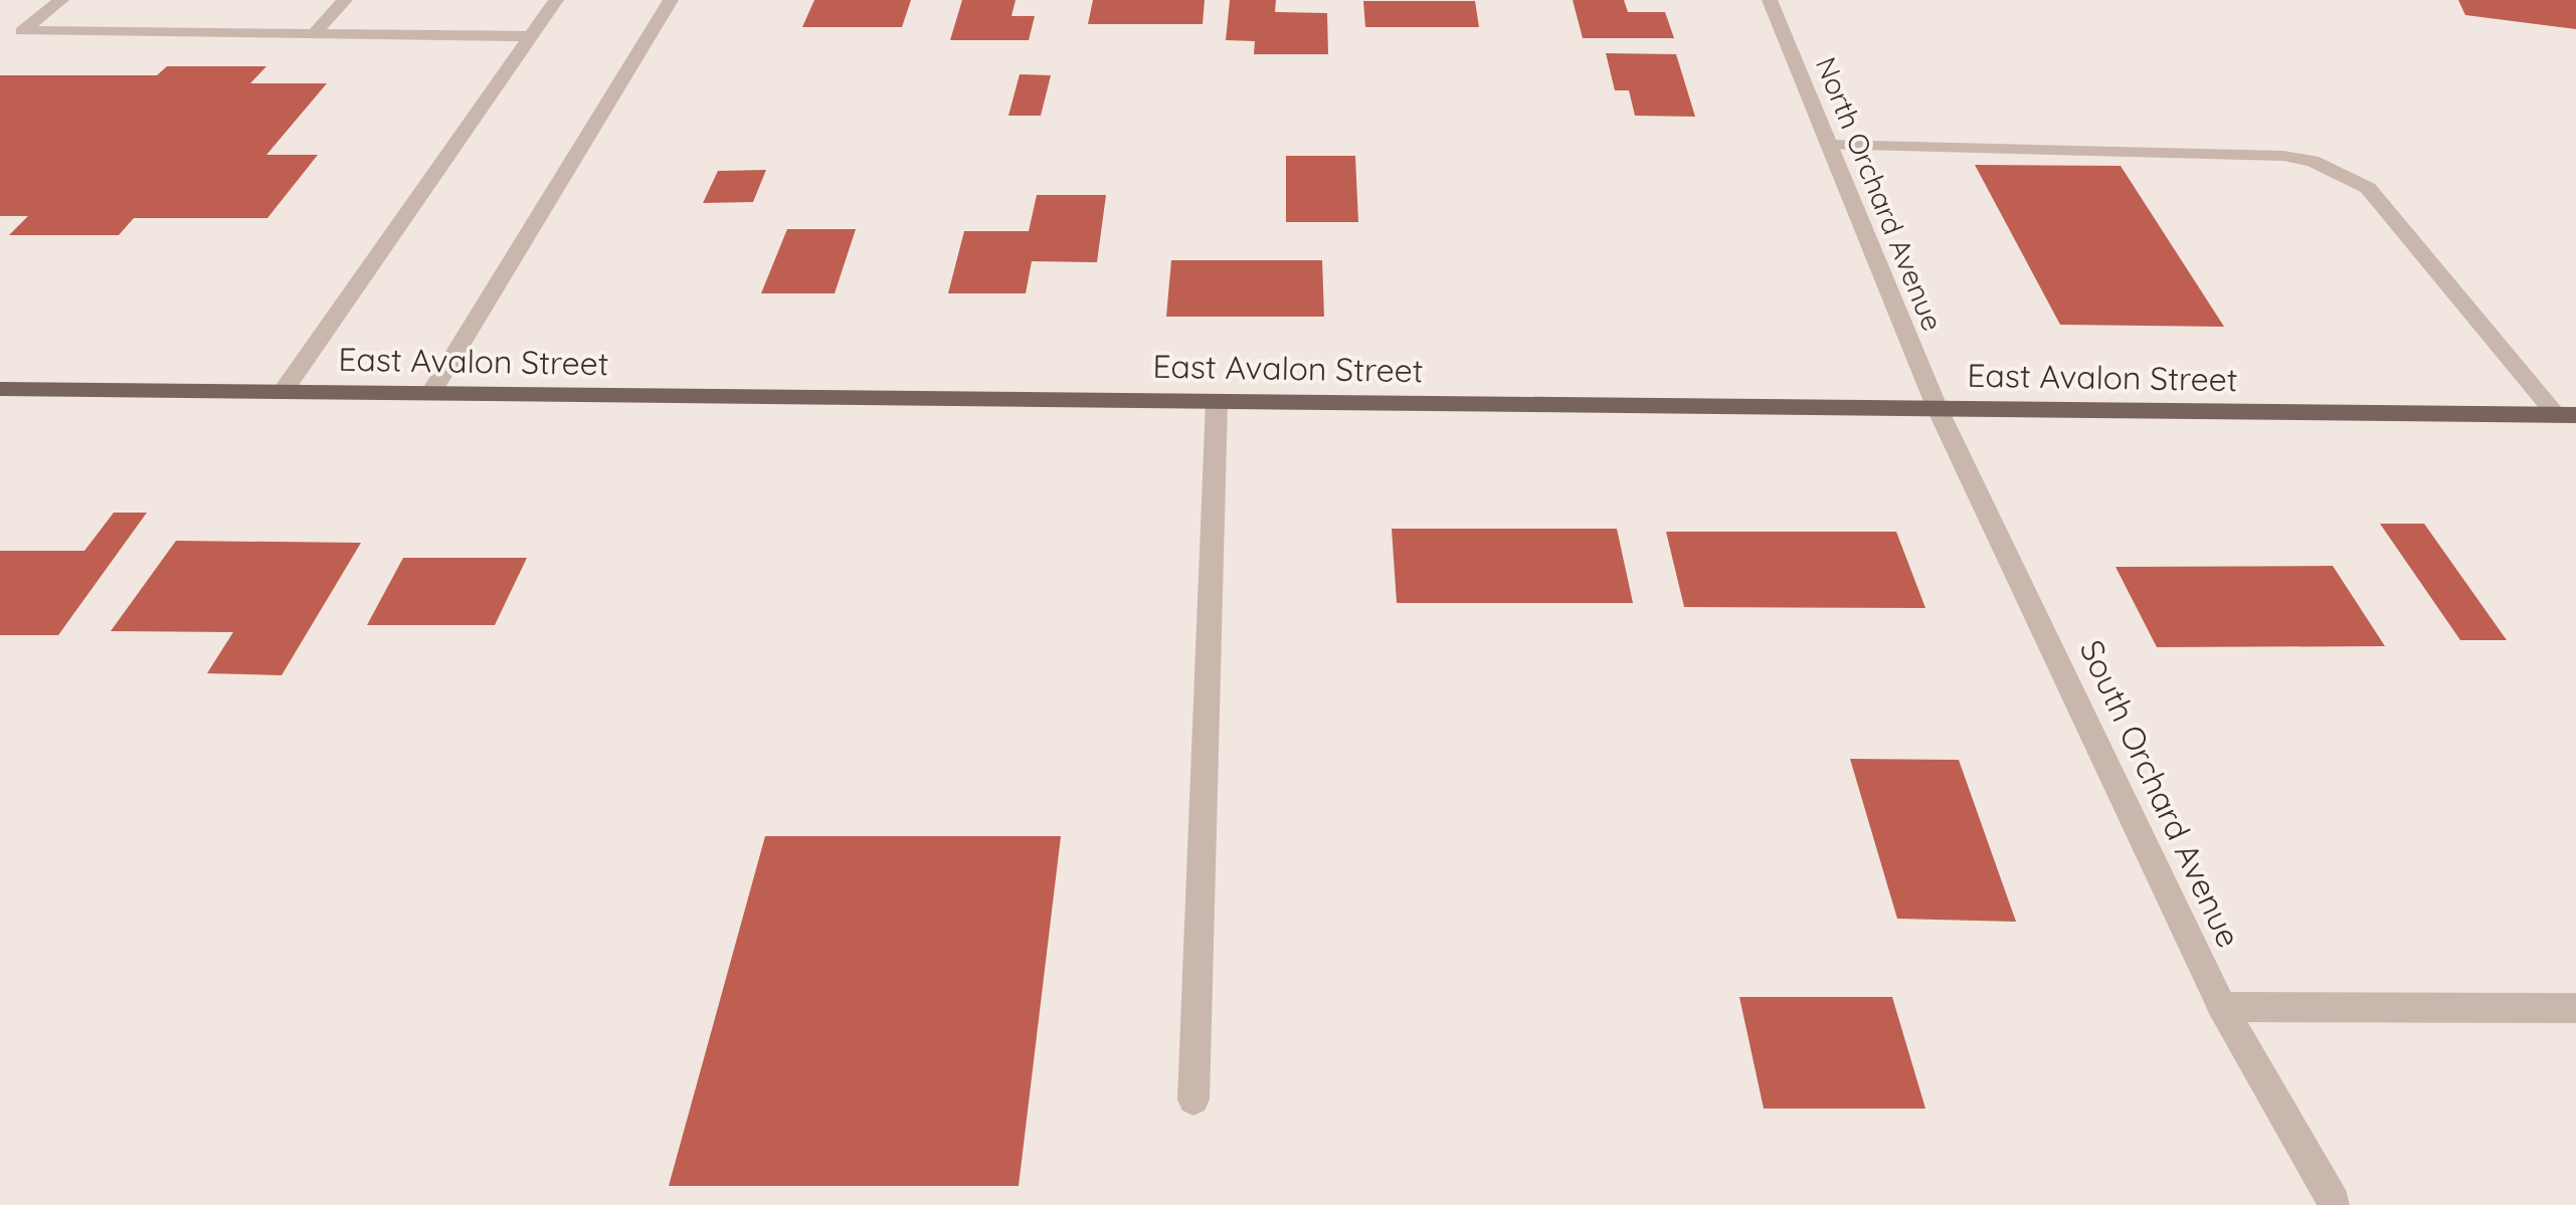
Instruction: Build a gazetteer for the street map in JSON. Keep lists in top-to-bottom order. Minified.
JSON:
{"streets":{"main road":["East Avalon Street"],"street":["North Orchard Avenue","South Orchard Avenue"]},"crossings":[["North Orchard Avenue","East Avalon Street"],["North Orchard Avenue","South Orchard Avenue"],["East Avalon Street","South Orchard Avenue"]]}
